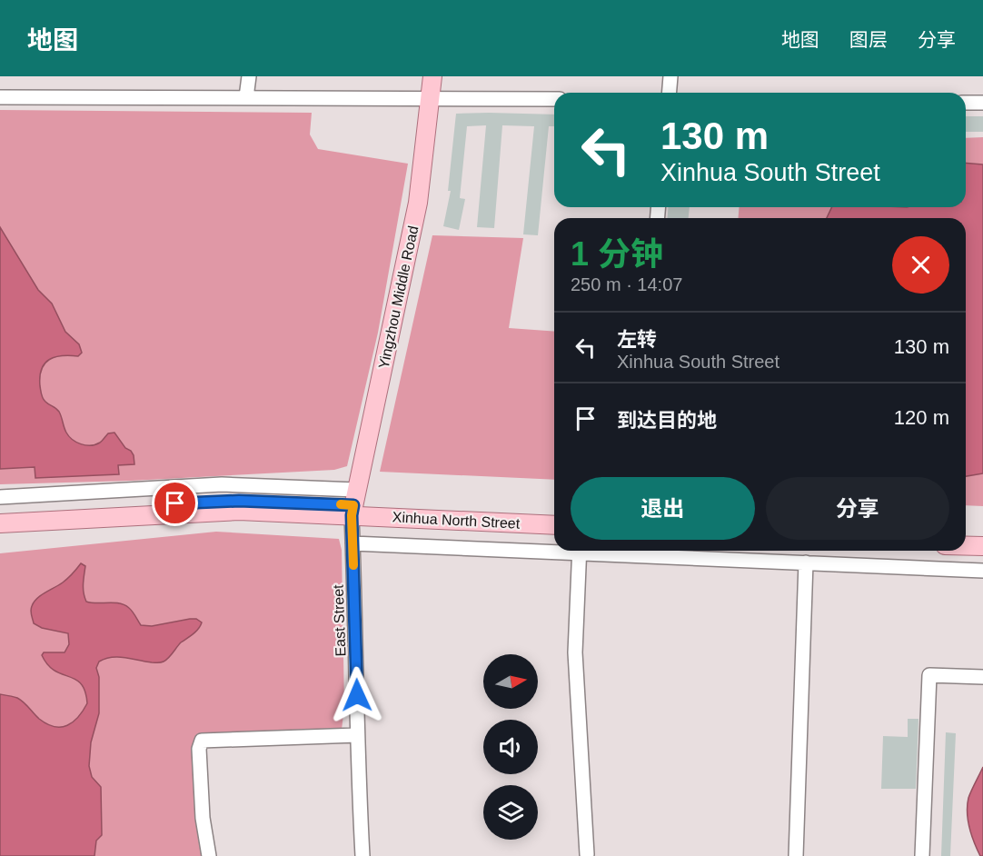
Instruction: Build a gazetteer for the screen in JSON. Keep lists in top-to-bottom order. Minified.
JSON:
{"streets":{"main road":["Yingzhou Middle Road","Xinhua North Street"],"street":["East Street"]},"crossings":[["Yingzhou Middle Road","Xinhua North Street"],["Yingzhou Middle Road","East Street"],["Xinhua North Street","East Street"]],"north":"right","page":{"header":"地图","nav":["地图","图层","分享"],"turn":["130 m","Xinhua South Street"],"heading":["1 分钟","250 m · 14:07"],"list":[{"name":"左转","note":"Xinhua South Street","value":"130 m"},{"name":"到达目的地","value":"120 m"}],"buttons":["退出","分享"]}}
